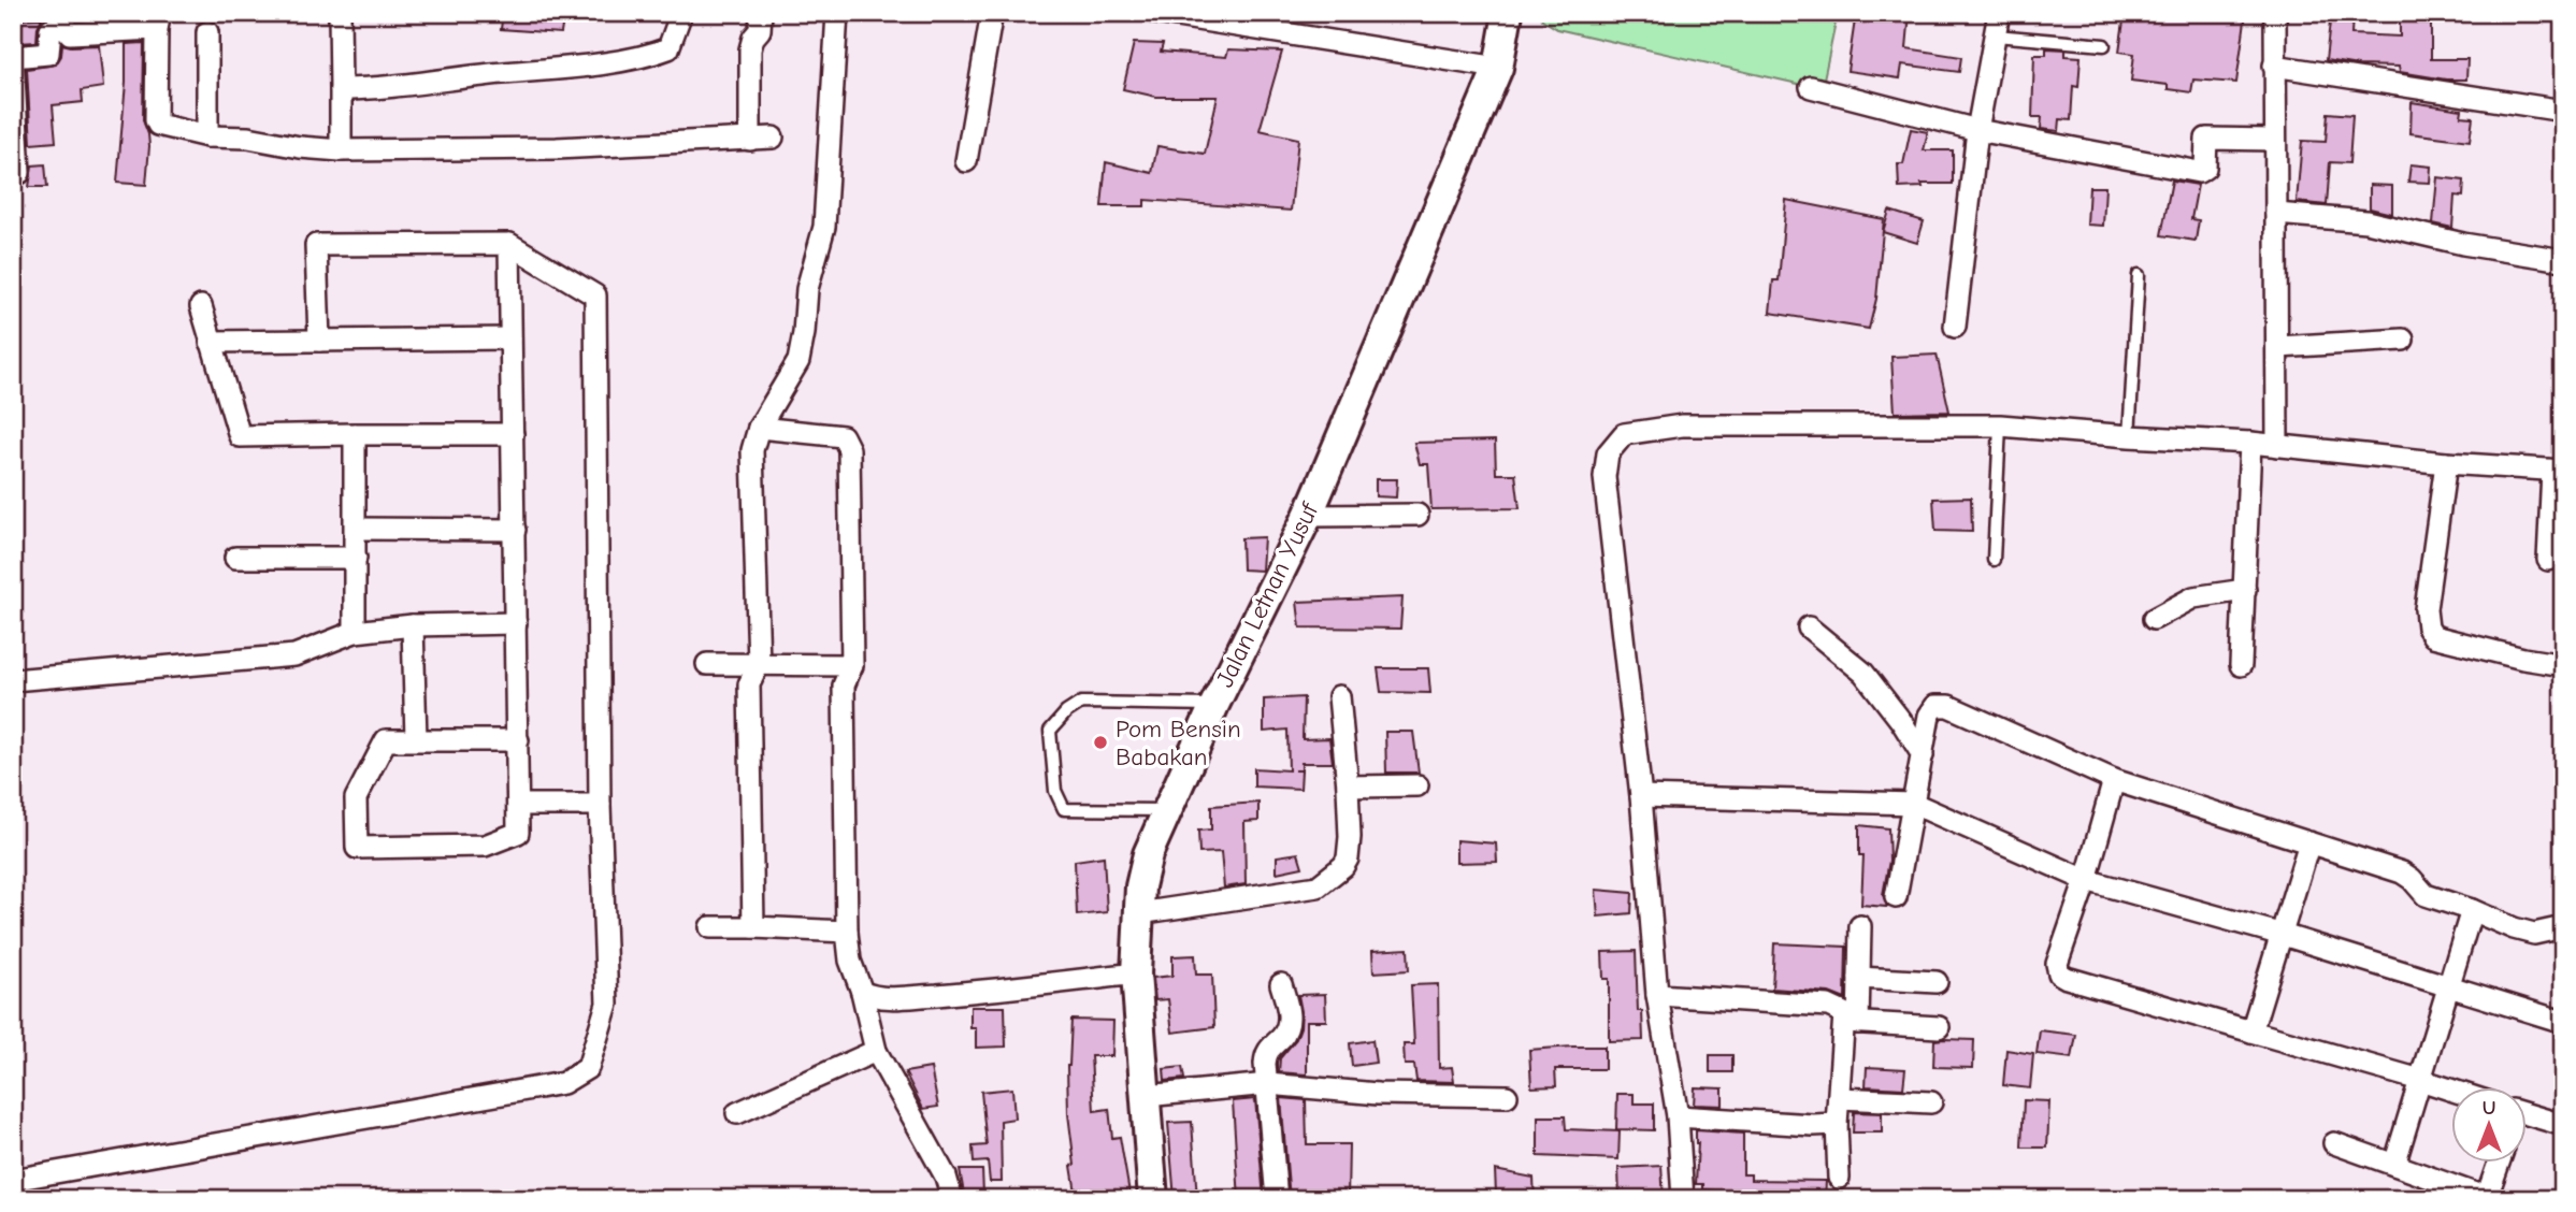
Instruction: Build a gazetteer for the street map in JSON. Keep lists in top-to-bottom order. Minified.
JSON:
{"streets":{"street":["Jalan Letnan Yusuf"]},"places":["Pom Bensin Babakan"],"north":"top"}
